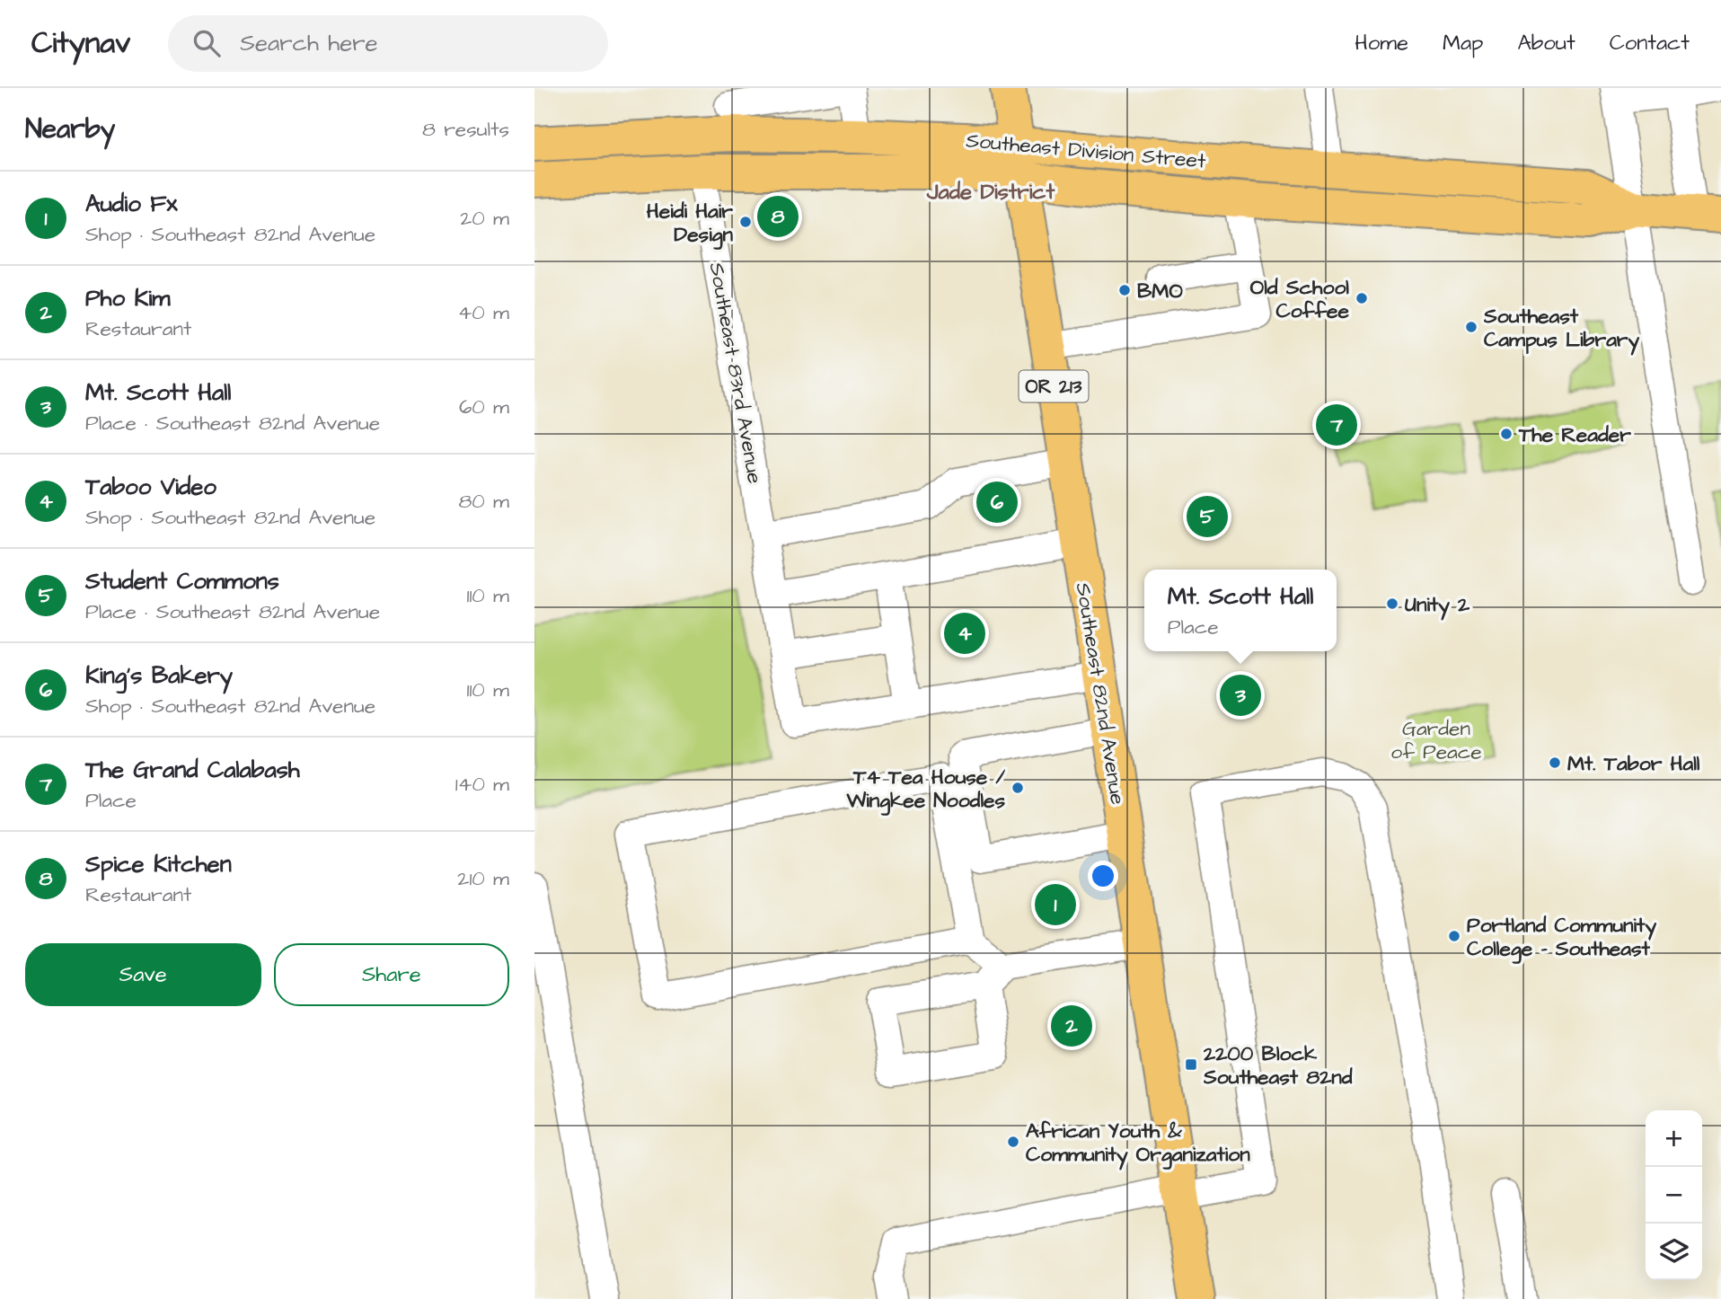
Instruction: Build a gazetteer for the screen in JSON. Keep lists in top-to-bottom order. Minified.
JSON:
{"streets":{"main road":["Southeast Division Street","OR 213","Southeast 82nd Avenue"],"street":["Southeast 83rd Avenue"]},"crossings":[["Southeast Division Street","Southeast 83rd Avenue"],["Southeast Division Street","Southeast 82nd Avenue"]],"districts":["Jade District"],"parks":["Garden of Peace"],"places":{"other":["Heidi Hair Design","BMO","Old School Coffee","Southeast Campus Library","The Reader","Unity 2","Mt. Tabor Hall","T4 Tea House / Wingkee Noodles","Portland Community College - Southeast","African Youth & Community Organization"],"transit":["2200 Block Southeast 82nd"]},"page":{"header":"Citynav","search":"Search here","nav":["Home","Map","About","Contact"],"heading":["Nearby","8 results"],"list":[{"mark":"1","name":"Audio Fx","note":"Shop · Southeast 82nd Avenue","value":"20 m"},{"mark":"2","name":"Pho Kim","note":"Restaurant","value":"40 m"},{"mark":"3","name":"Mt. Scott Hall","note":"Place · Southeast 82nd Avenue","value":"60 m"},{"mark":"4","name":"Taboo Video","note":"Shop · Southeast 82nd Avenue","value":"80 m"},{"mark":"5","name":"Student Commons","note":"Place · Southeast 82nd Avenue","value":"110 m"},{"mark":"6","name":"King's Bakery","note":"Shop · Southeast 82nd Avenue","value":"110 m"},{"mark":"7","name":"The Grand Calabash","note":"Place","value":"140 m"},{"mark":"8","name":"Spice Kitchen","note":"Restaurant","value":"210 m"}],"pins":["8","7","6","5","4","3","1","2"],"popup":["Mt. Scott Hall","Place"],"buttons":["Save","Share"],"map_buttons":["+","−"]}}
